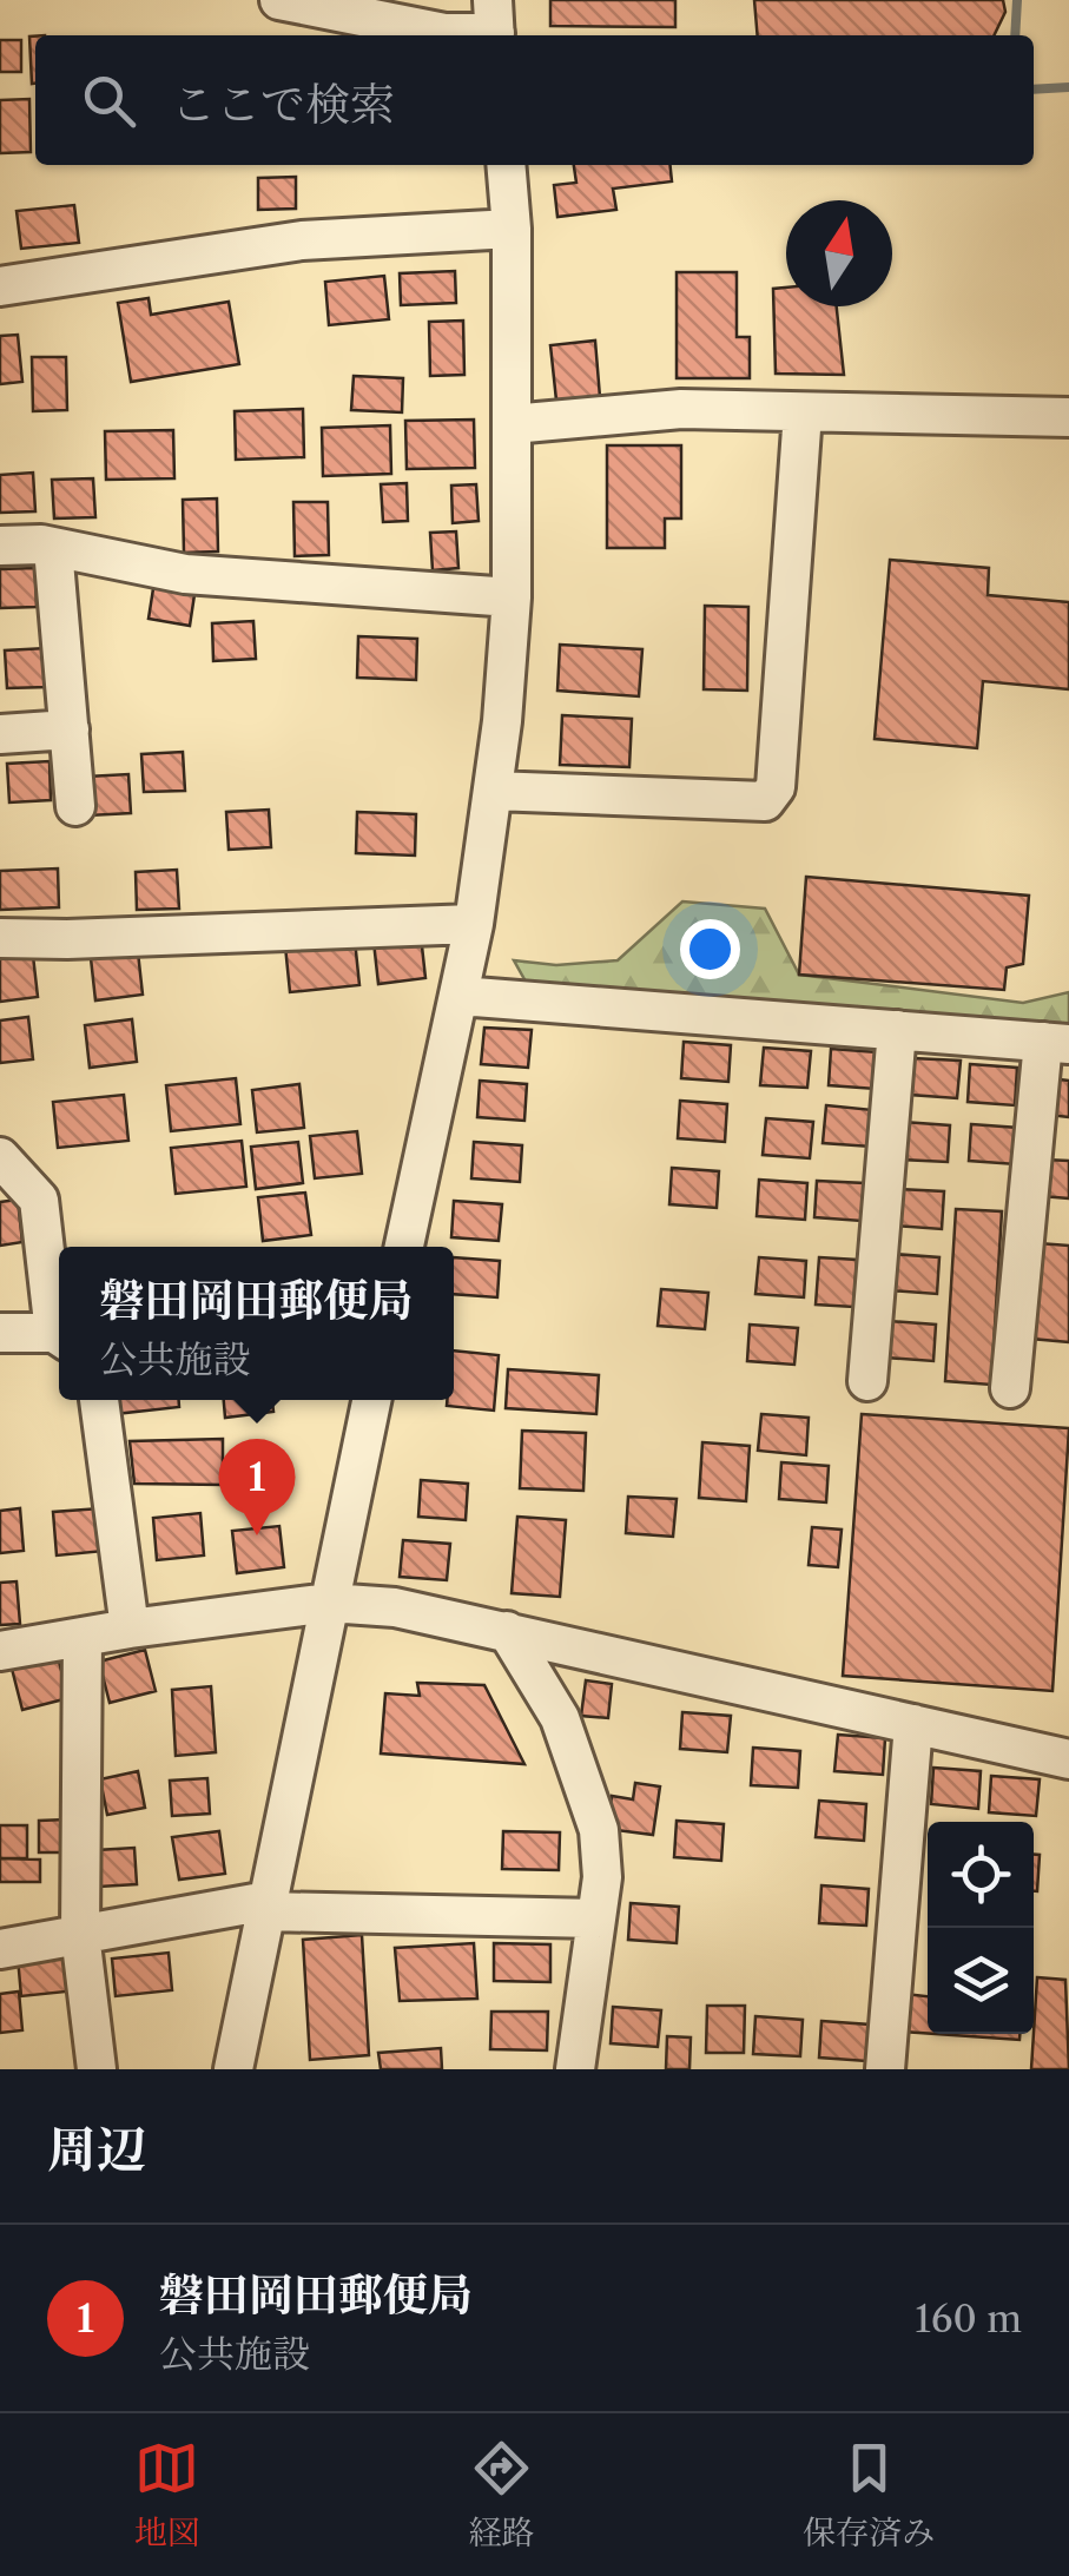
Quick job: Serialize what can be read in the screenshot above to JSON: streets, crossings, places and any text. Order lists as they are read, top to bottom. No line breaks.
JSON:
{"north":"top","page":{"search":"ここで検索","popup":["磐田岡田郵便局","公共施設"],"pins":"1","heading":"周辺","list":[{"mark":"1","name":"磐田岡田郵便局","note":"公共施設","value":"160 m"}],"nav":["地図","経路","保存済み"]}}
